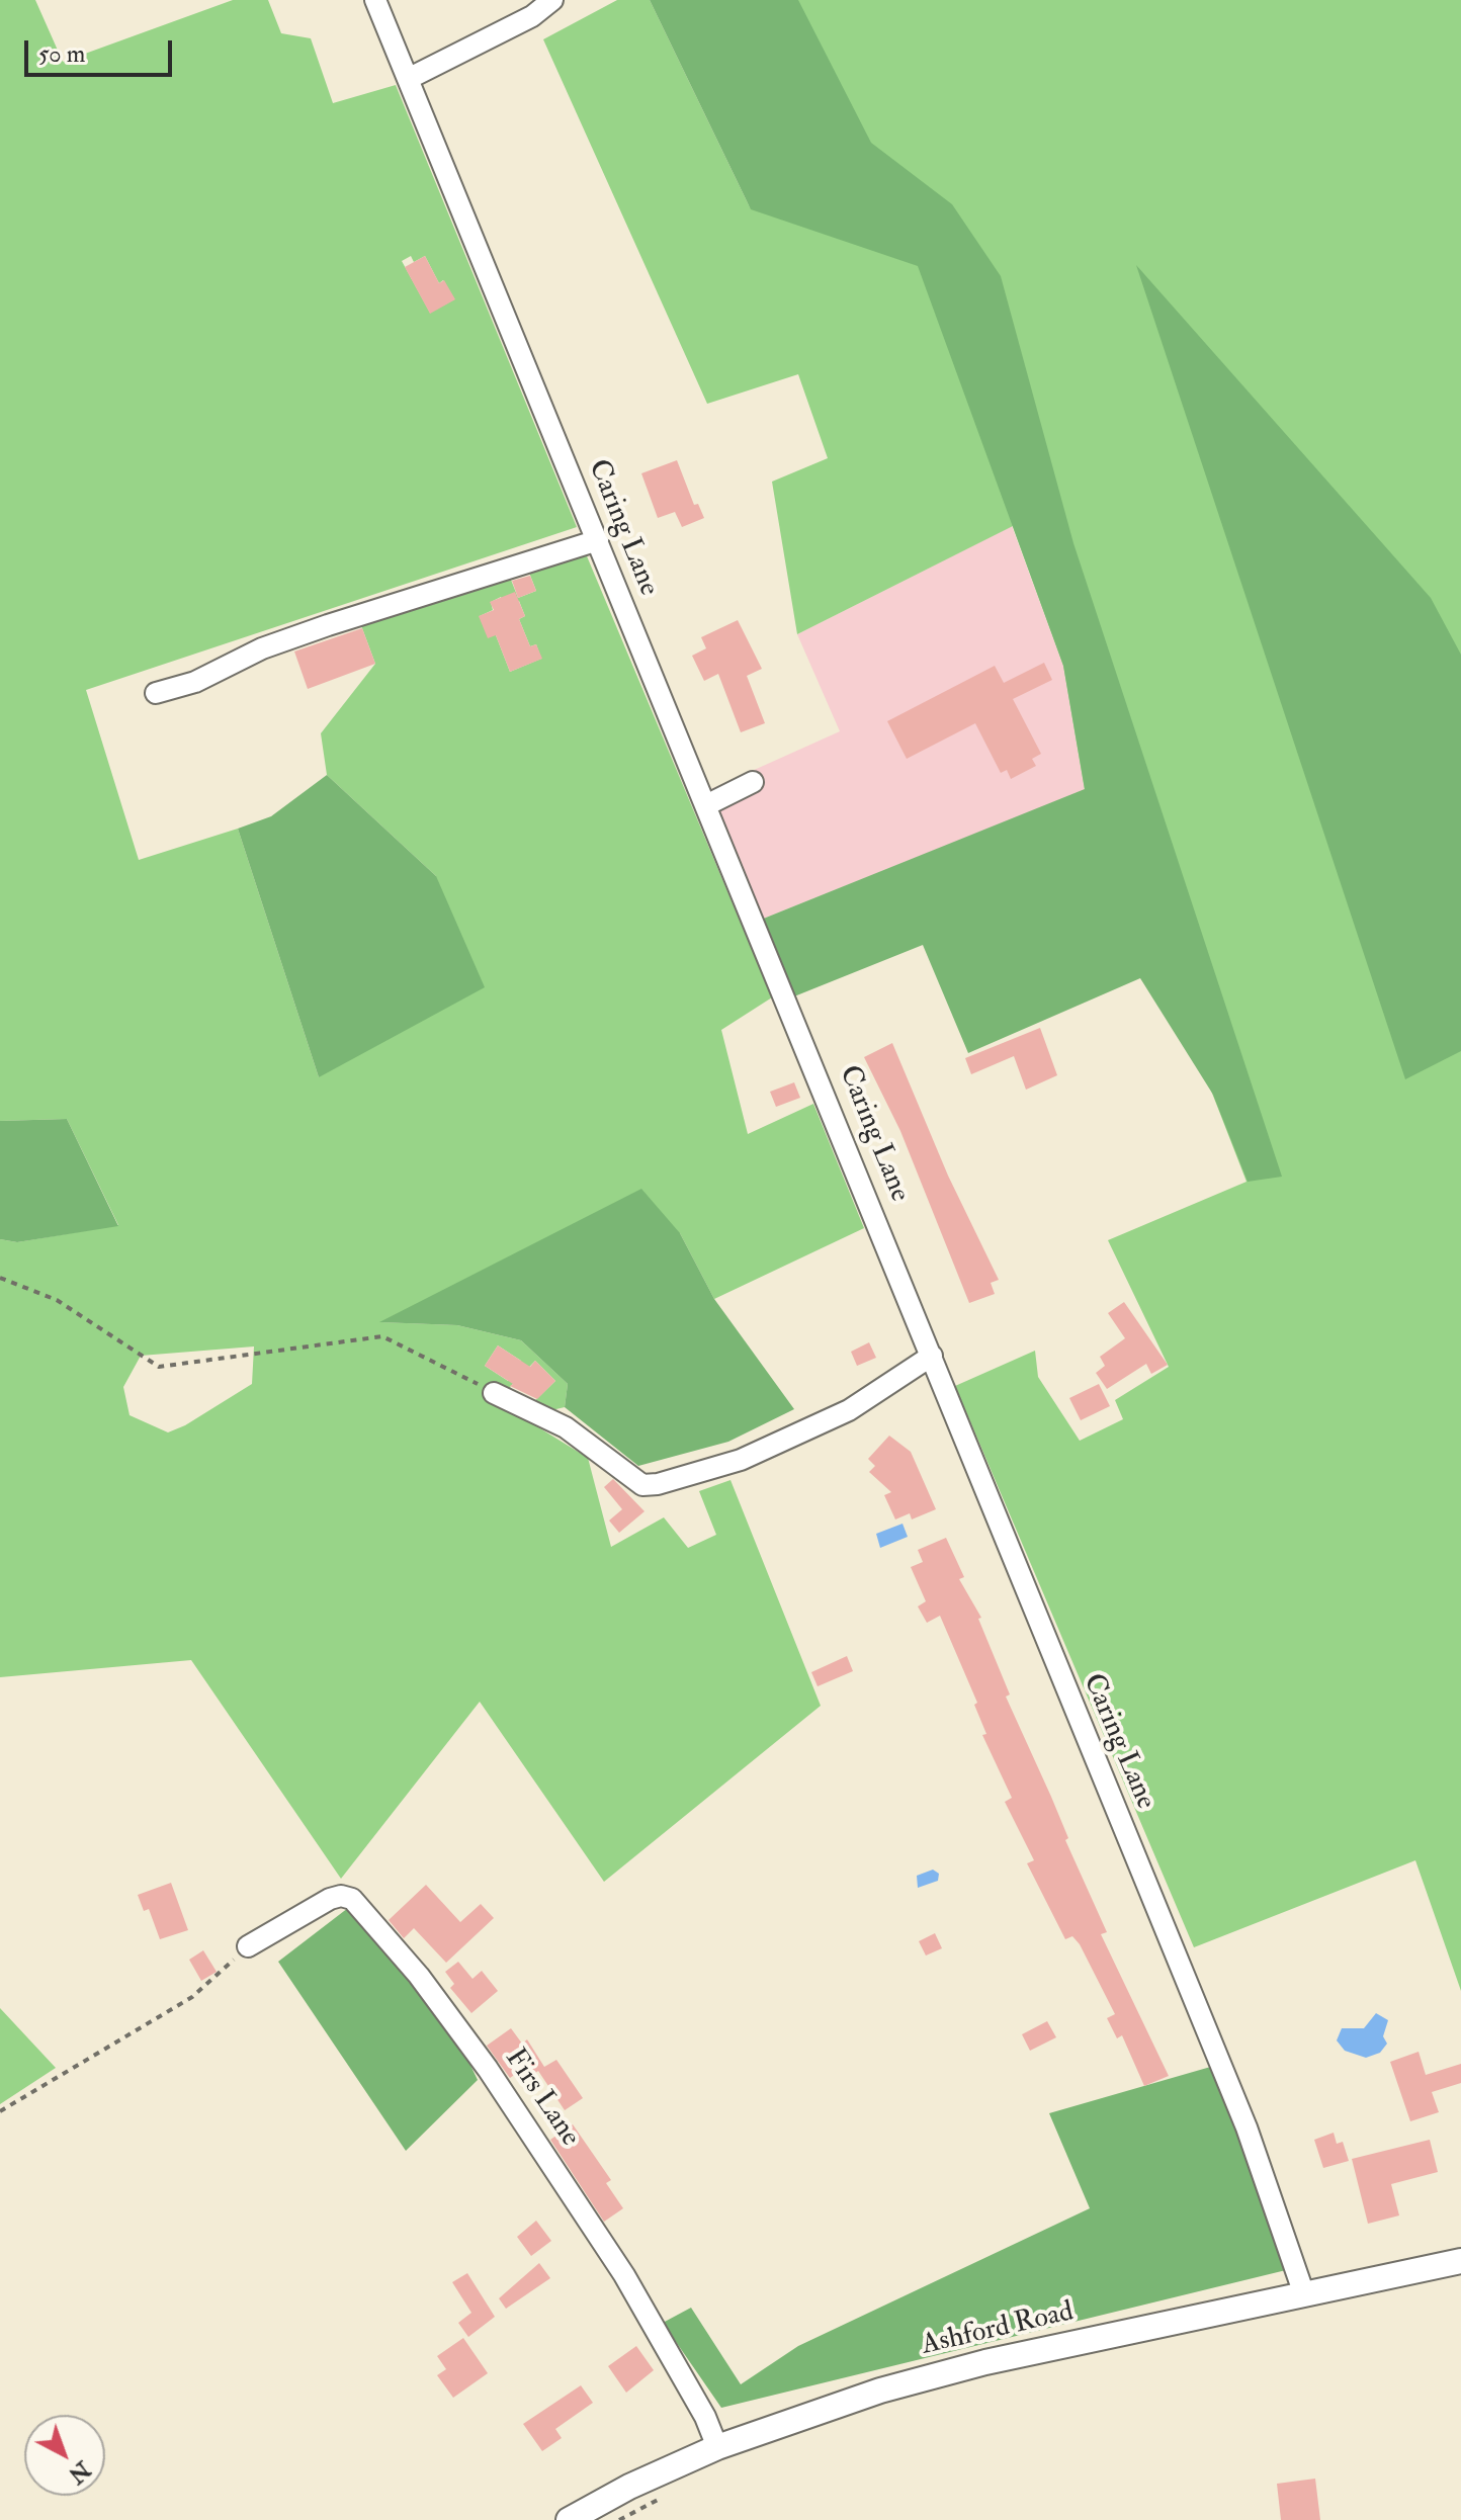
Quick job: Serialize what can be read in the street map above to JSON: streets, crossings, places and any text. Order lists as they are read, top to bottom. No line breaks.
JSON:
{"streets":{"main road":["Ashford Road"],"street":["Caring Lane","Firs Lane"]},"crossings":[["Caring Lane","Ashford Road"],["Firs Lane","Ashford Road"]],"scale_bar":"50 m","north":"bottom right"}
